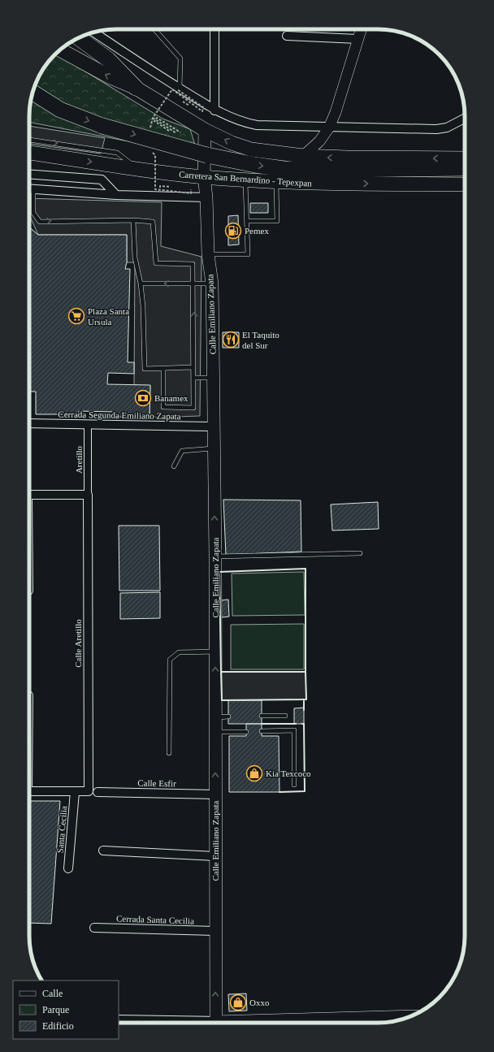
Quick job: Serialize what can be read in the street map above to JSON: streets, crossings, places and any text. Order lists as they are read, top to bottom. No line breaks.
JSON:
{"streets":{"highway":["Carretera San Bernardino - Tepexpan"],"main road":["Calle Emiliano Zapata"],"street":["Cerrada Segunda Emiliano Zapata","Aretillo","Calle Aretillo","Calle Esfir","Santa Cecilia","Cerrada Santa Cecilia"]},"crossings":[["Carretera San Bernardino - Tepexpan","Calle Emiliano Zapata"],["Calle Emiliano Zapata","Cerrada Segunda Emiliano Zapata"],["Calle Emiliano Zapata","Calle Esfir"],["Calle Emiliano Zapata","Cerrada Santa Cecilia"],["Cerrada Segunda Emiliano Zapata","Aretillo"],["Aretillo","Calle Aretillo"],["Calle Aretillo","Santa Cecilia"]],"one_way":["Calle Emiliano Zapata"],"places":{"fuel station":["Pemex"],"supermarket":["Plaza Santa Ursula"],"restaurant":["El Taquito del Sur"],"bank":["Banamex"],"shop":["Kia Texcoco","Oxxo"]},"legend":["Calle","Parque","Edificio"]}
